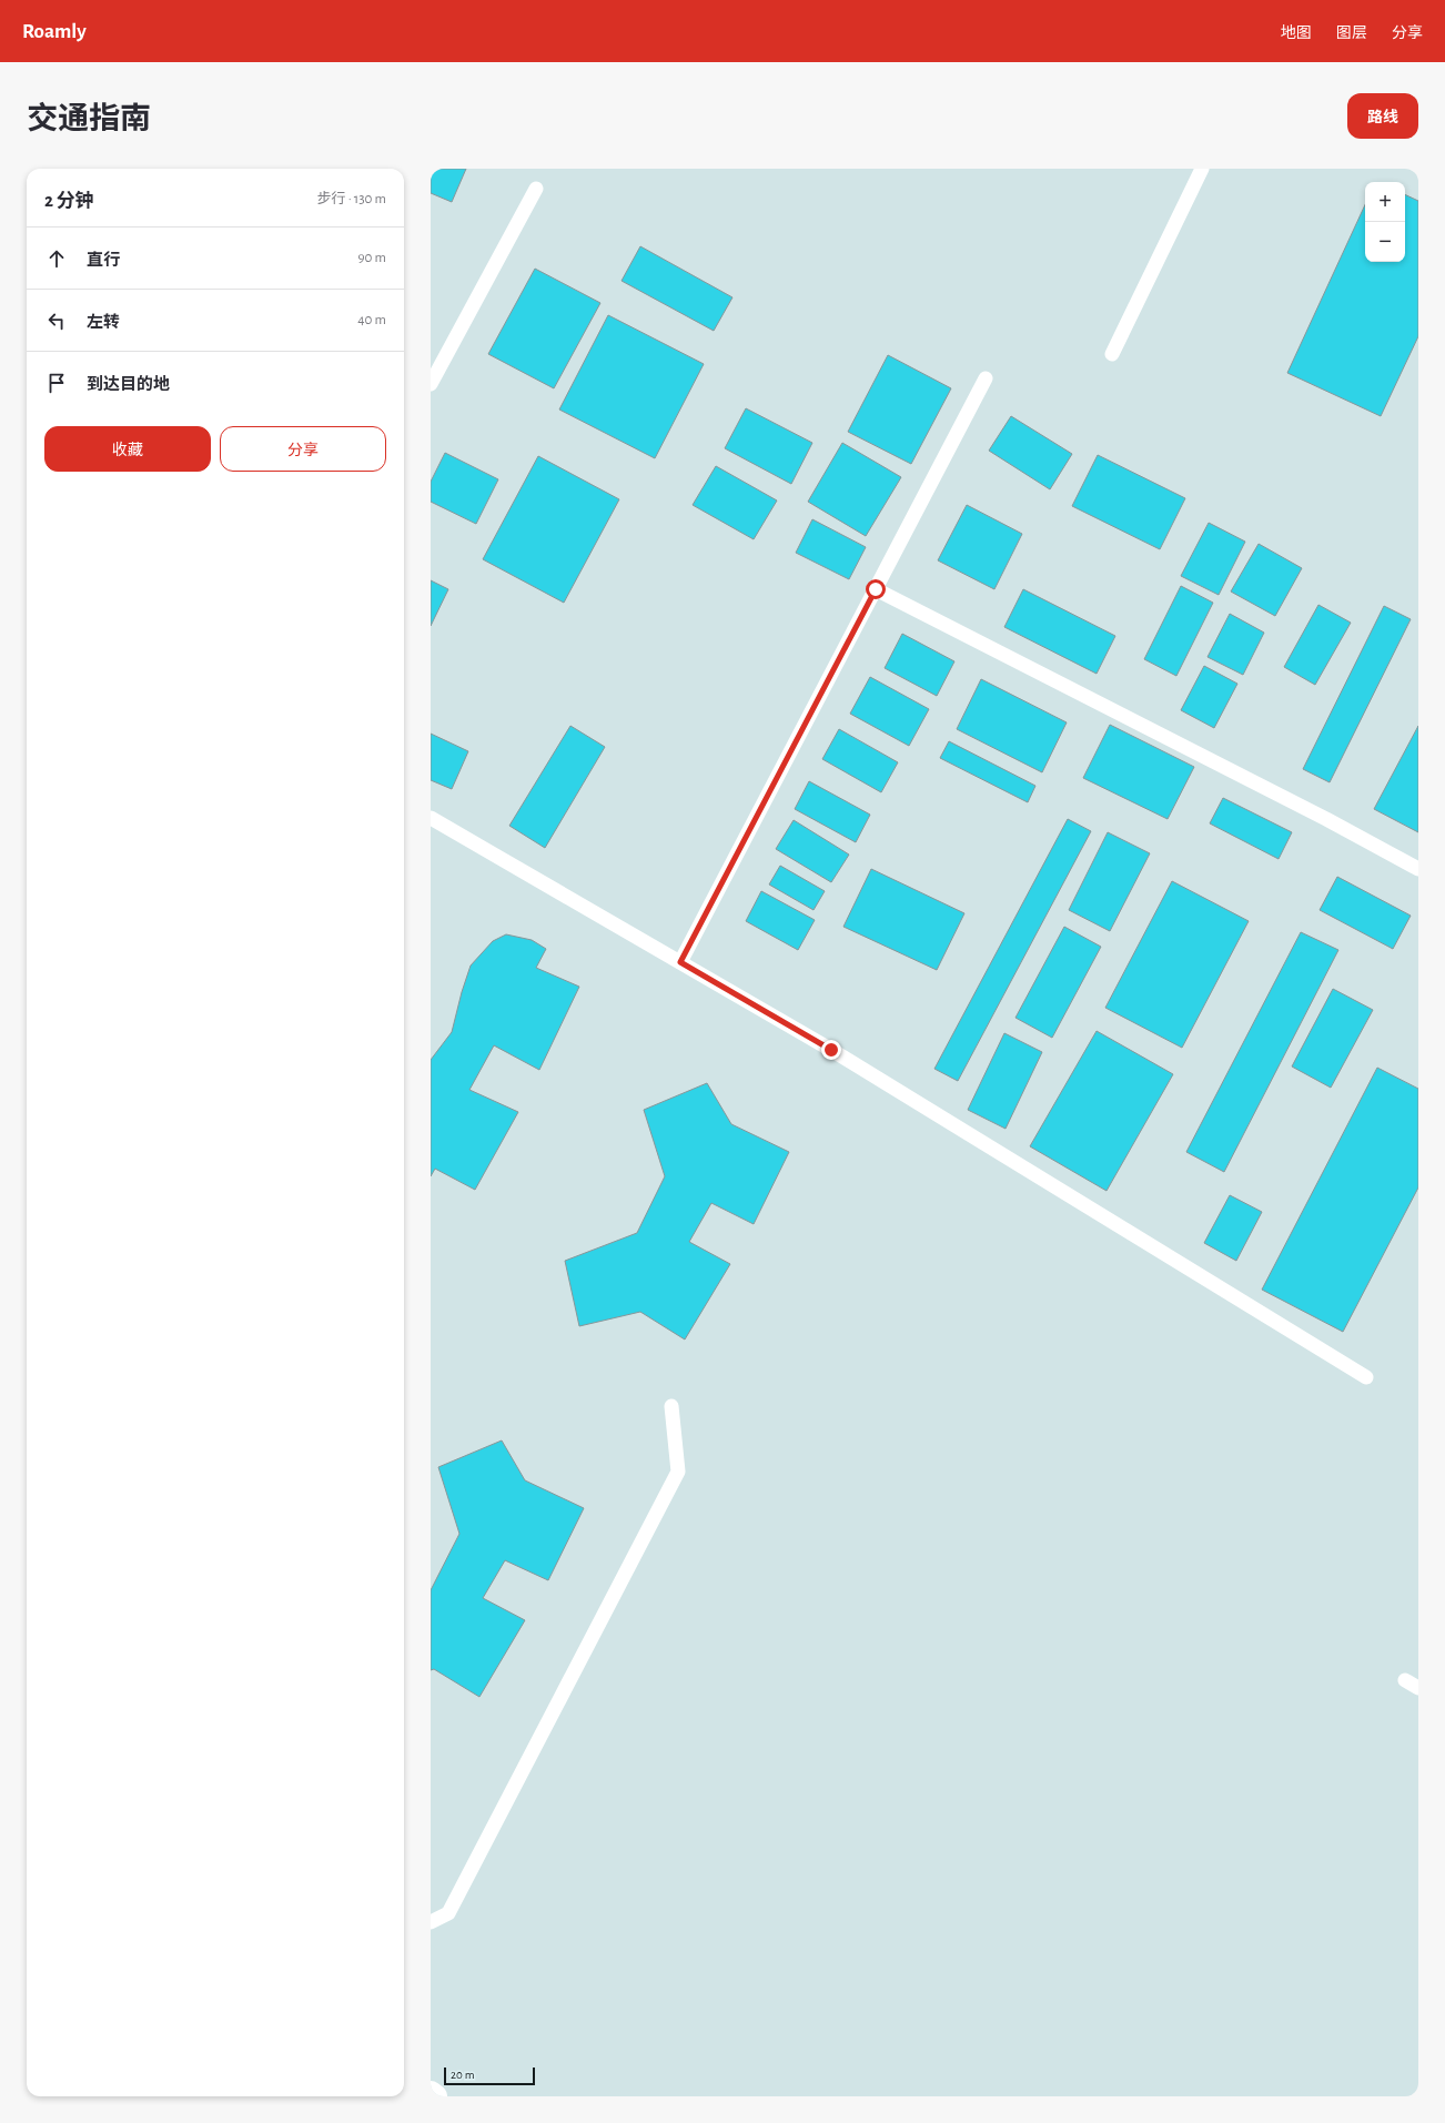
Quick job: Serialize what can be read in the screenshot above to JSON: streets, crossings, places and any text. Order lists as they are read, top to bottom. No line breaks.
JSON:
{"scale_bar":"20 m","page":{"header":"Roamly","nav":["地图","图层","分享"],"title":"交通指南","buttons":["路线",["收藏","分享"]],"heading":["2 分钟","步行 · 130 m"],"map_buttons":["+","−"],"list":[["直行","90 m"],["左转","40 m"],"到达目的地"],"scale":"20 m"}}
